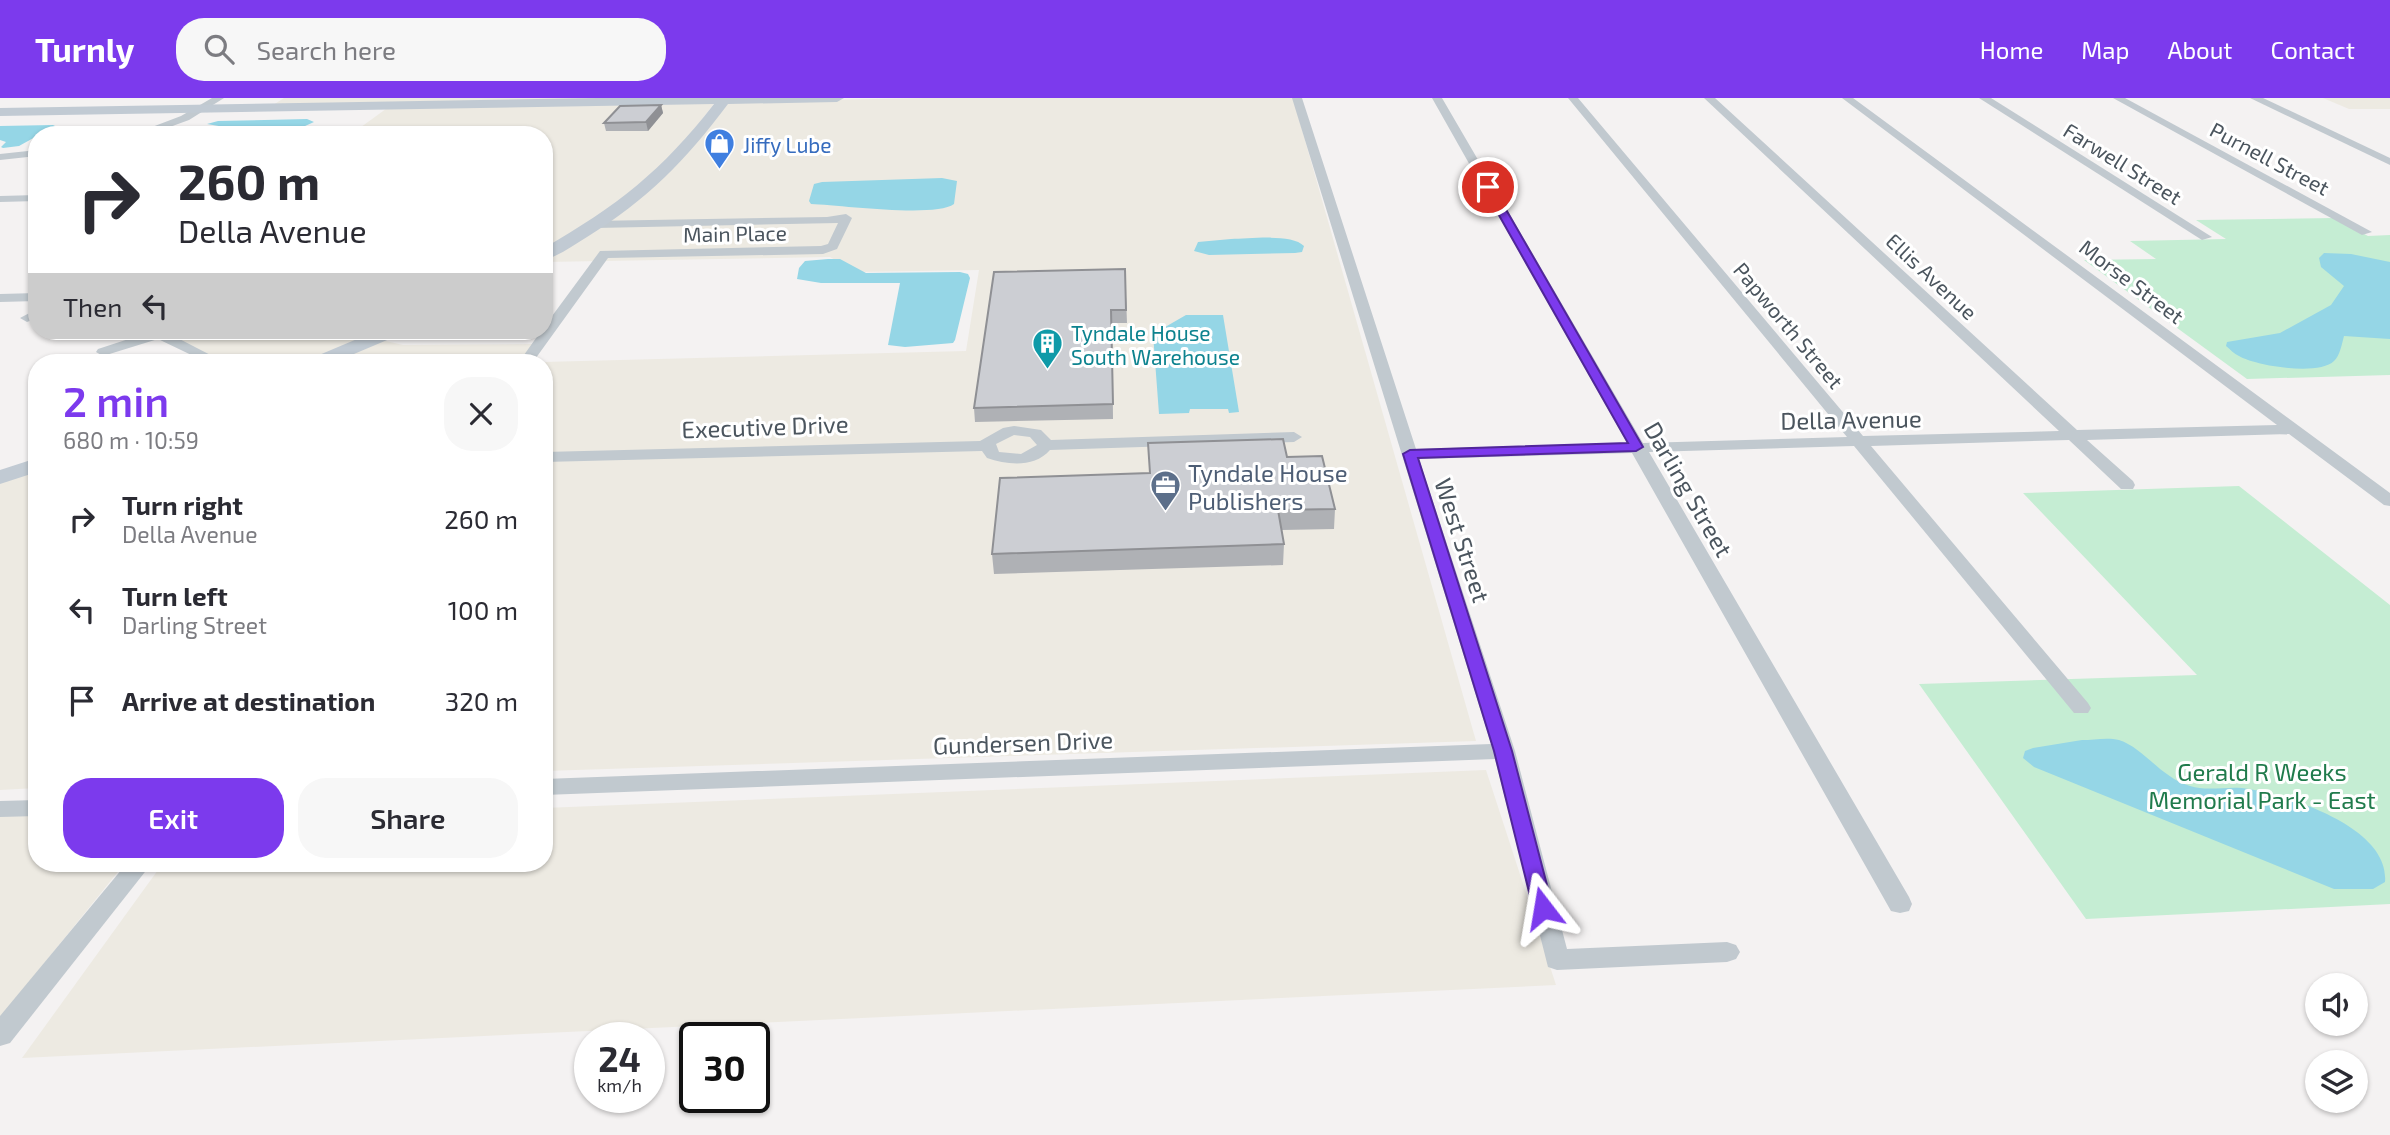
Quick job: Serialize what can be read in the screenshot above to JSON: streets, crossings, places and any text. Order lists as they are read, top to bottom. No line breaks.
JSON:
{"streets":{"street":["Purnell Street","Farwell Street","Main Place","Ellis Avenue","Morse Street","Papworth Street","Della Avenue","Executive Drive","Darling Street","West Street","Gundersen Drive"]},"crossings":[["Ellis Avenue","Della Avenue"],["Morse Street","Della Avenue"],["Papworth Street","Della Avenue"],["Della Avenue","Darling Street"],["Della Avenue","West Street"],["West Street","Gundersen Drive"]],"parks":["Gerald R Weeks Memorial Park - East"],"places":{"shop":["Jiffy Lube"],"building":["Tyndale House South Warehouse"],"office":["Tyndale House Publishers"]},"page":{"header":"Turnly","search":"Search here","nav":["Home","Map","About","Contact"],"turn":["260 m","Della Avenue"],"then":"Then","heading":["2 min","680 m · 10:59"],"list":[{"name":"Turn right","note":"Della Avenue","value":"260 m"},{"name":"Turn left","note":"Darling Street","value":"100 m"},{"name":"Arrive at destination","value":"320 m"}],"buttons":["Exit","Share"],"speed":"24 km/h","limit":"30"}}
